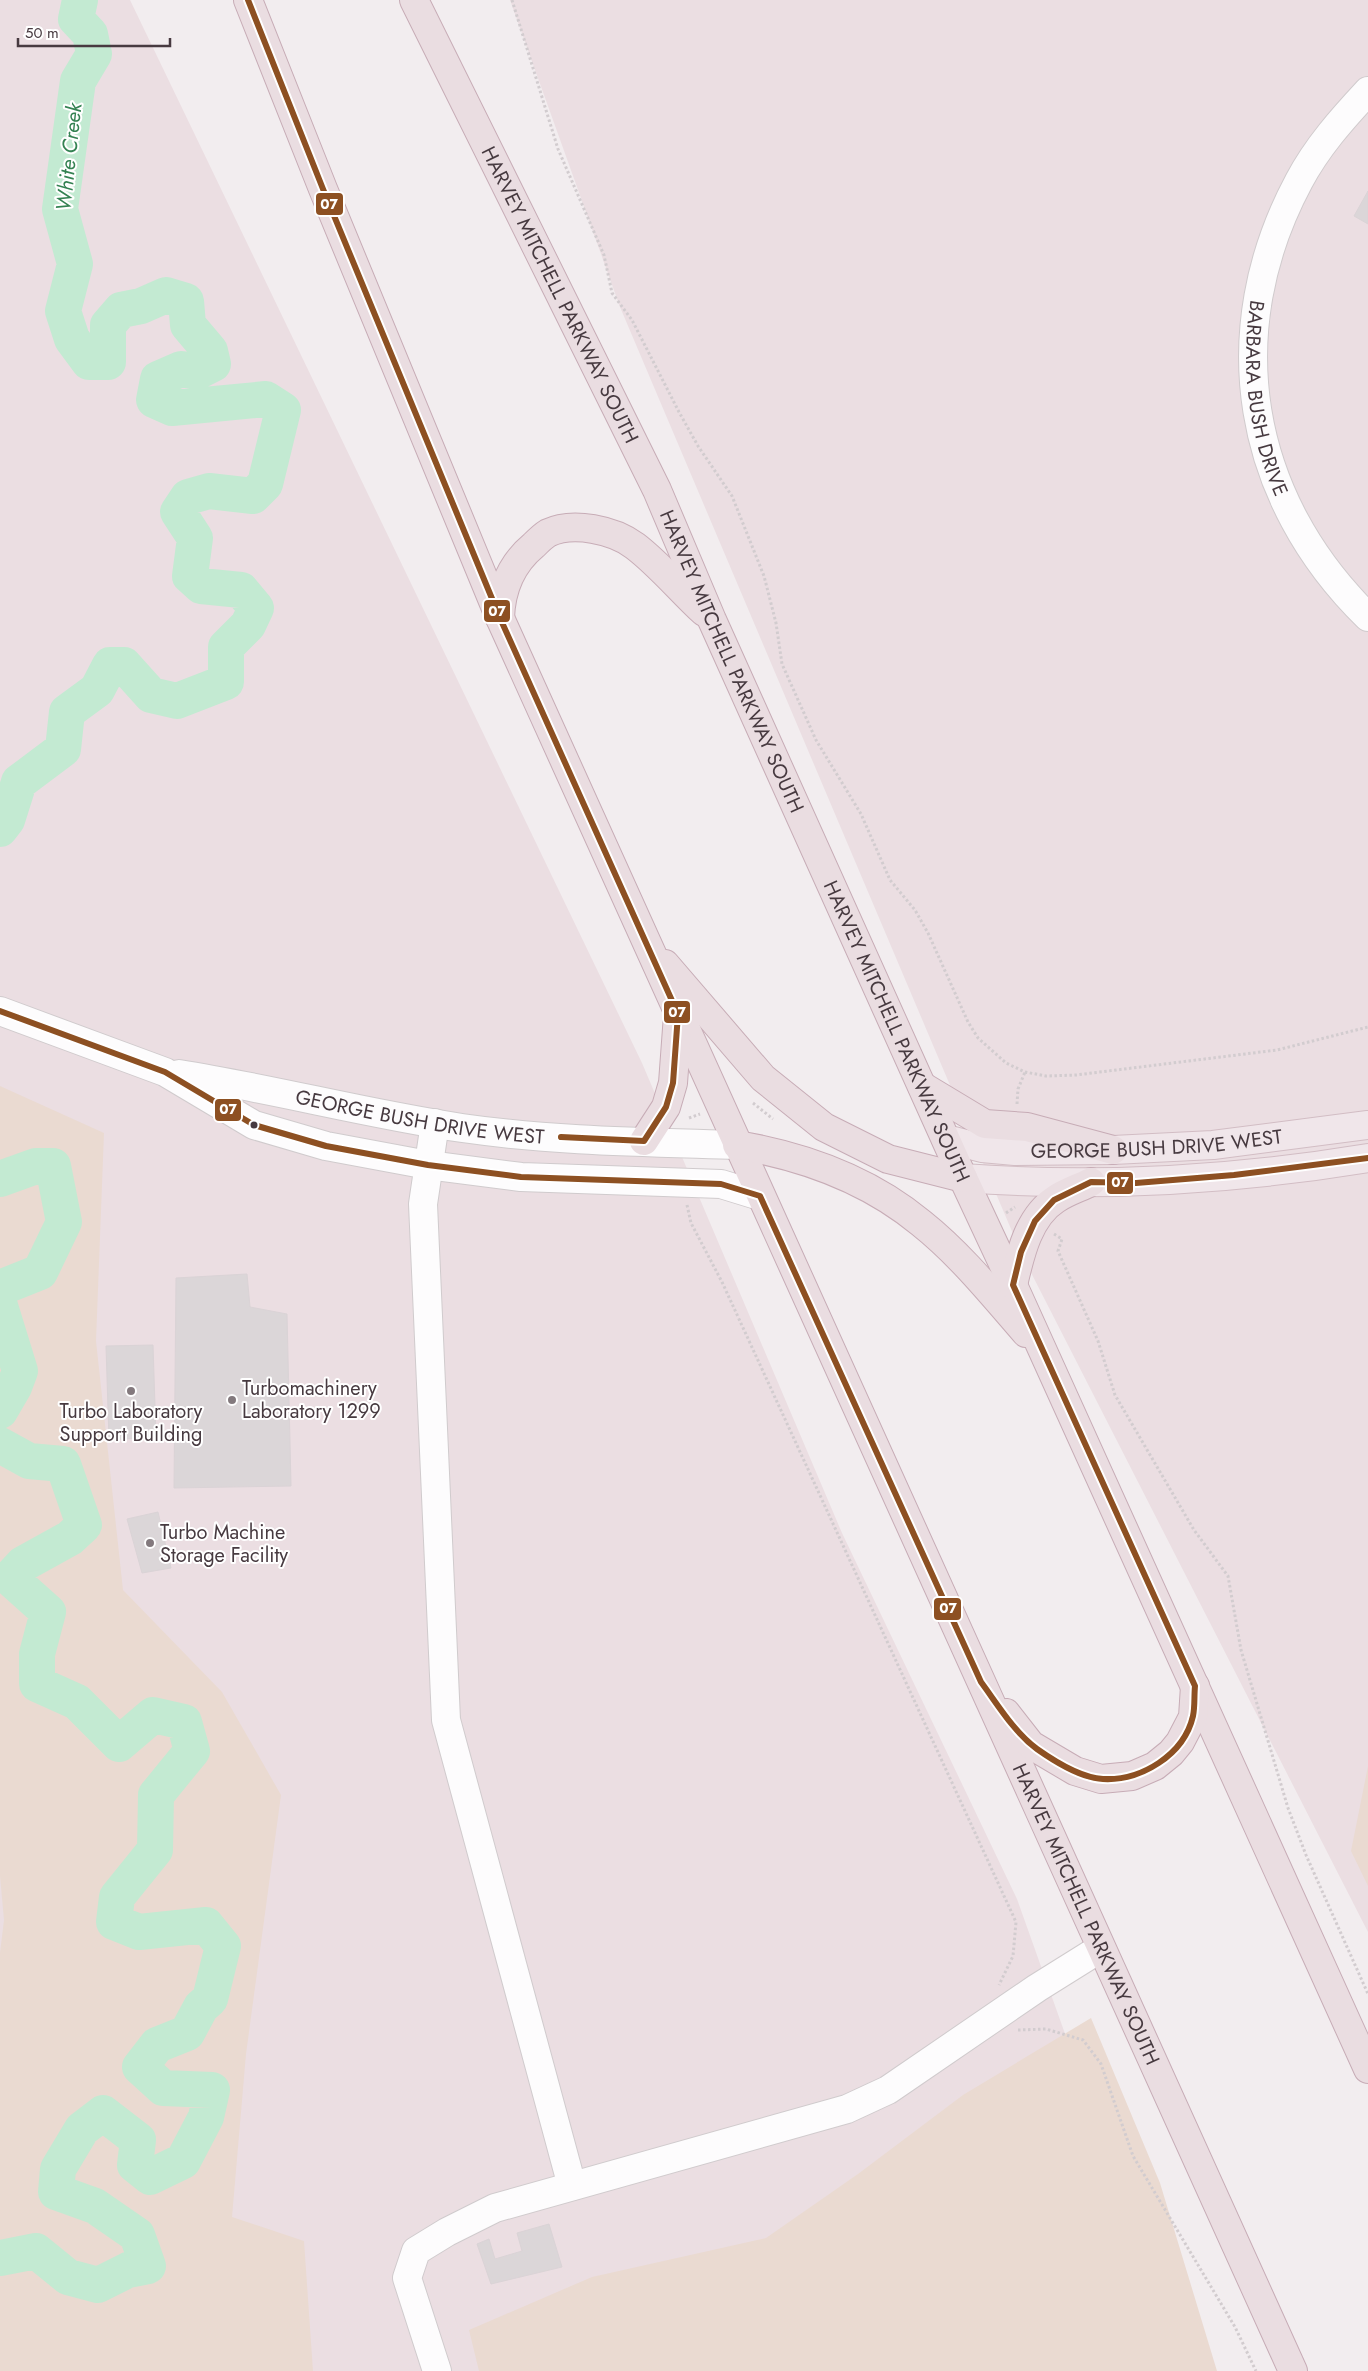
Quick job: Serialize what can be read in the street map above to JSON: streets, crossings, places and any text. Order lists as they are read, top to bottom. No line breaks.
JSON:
{"streets":{"highway":["HARVEY MITCHELL PARKWAY SOUTH"],"main road":["GEORGE BUSH DRIVE WEST"],"street":["BARBARA BUSH DRIVE"]},"crossings":[["HARVEY MITCHELL PARKWAY SOUTH","GEORGE BUSH DRIVE WEST"]],"water":["White Creek"],"places":["Turbo Laboratory Support Building","Turbomachinery Laboratory 1299","Turbo Machine Storage Facility"],"lines":["transit line 07"],"scale_bar":"50 m"}
